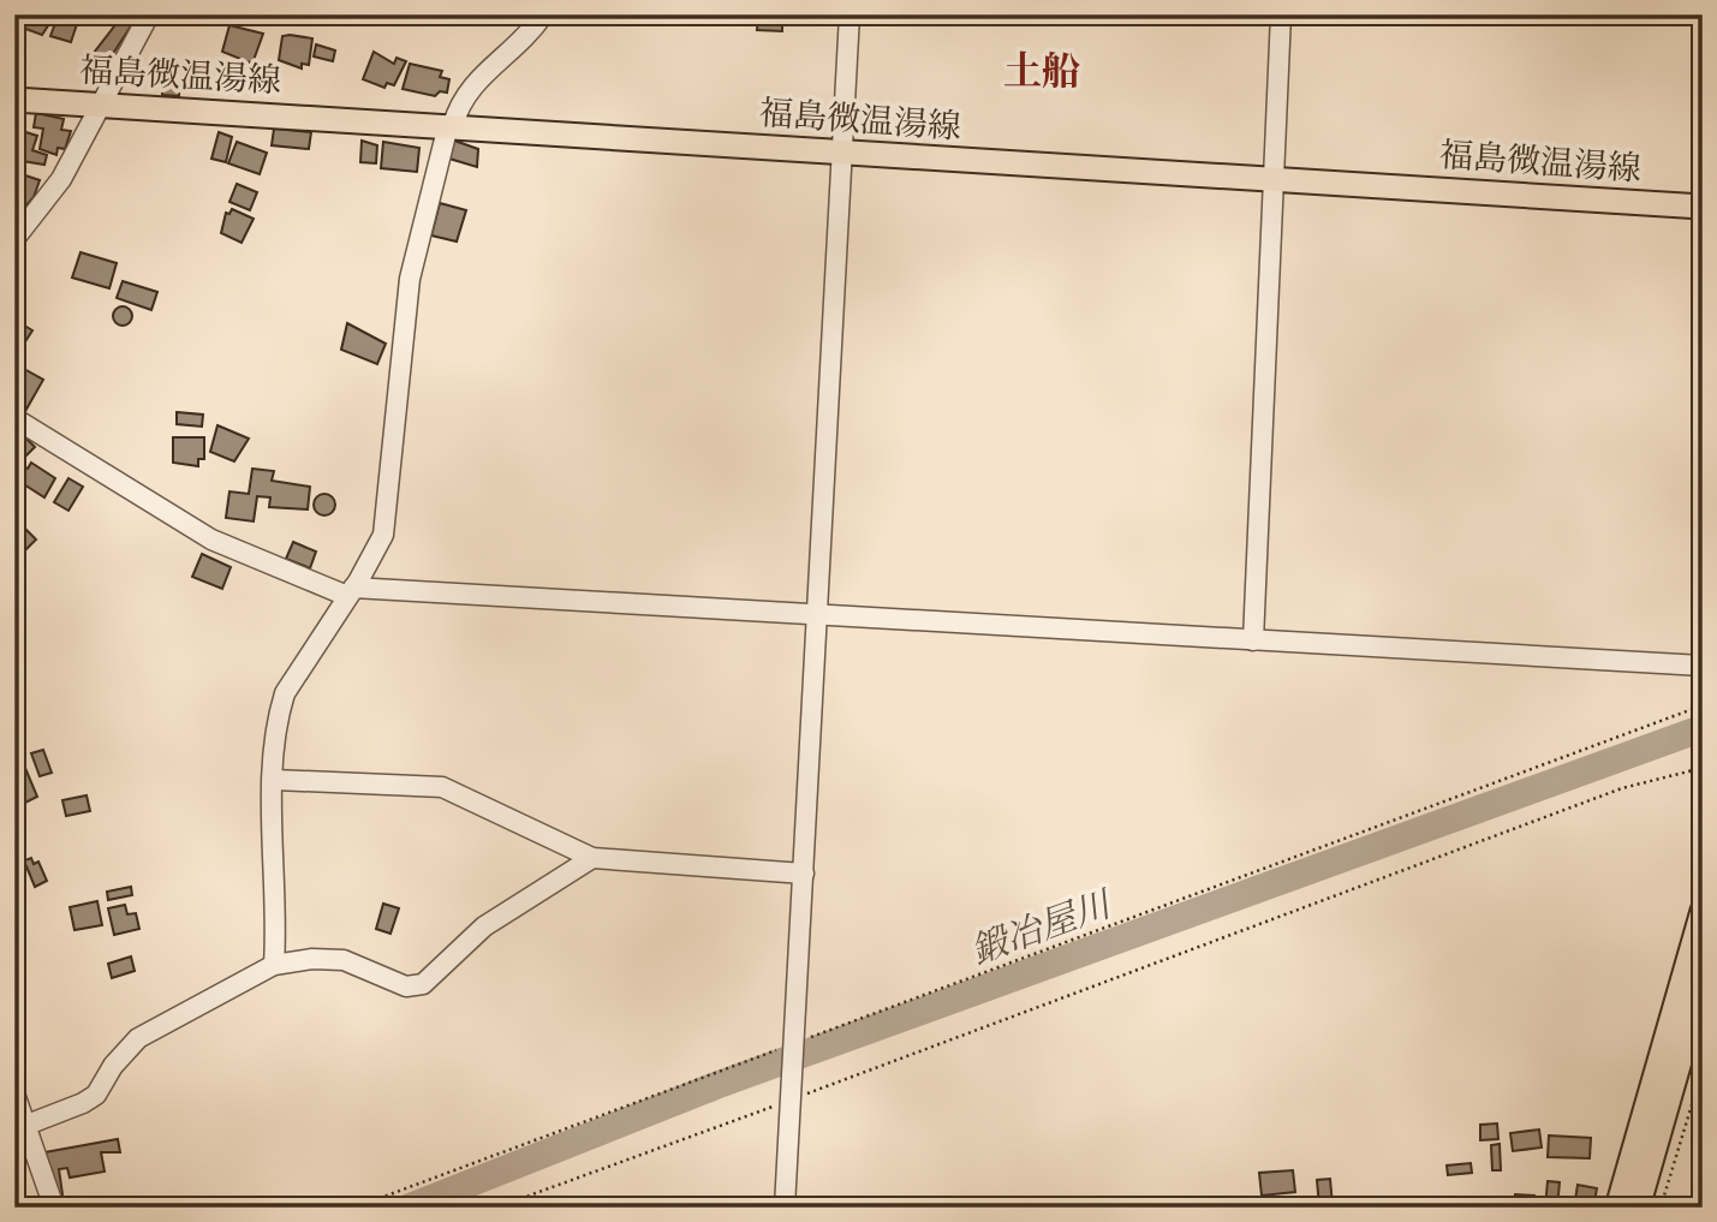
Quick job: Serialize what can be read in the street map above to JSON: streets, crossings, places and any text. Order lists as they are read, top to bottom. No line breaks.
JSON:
{"streets":{"main road":["福島微温湯線"]},"districts":["土船"],"water":["鍛冶屋川"]}
